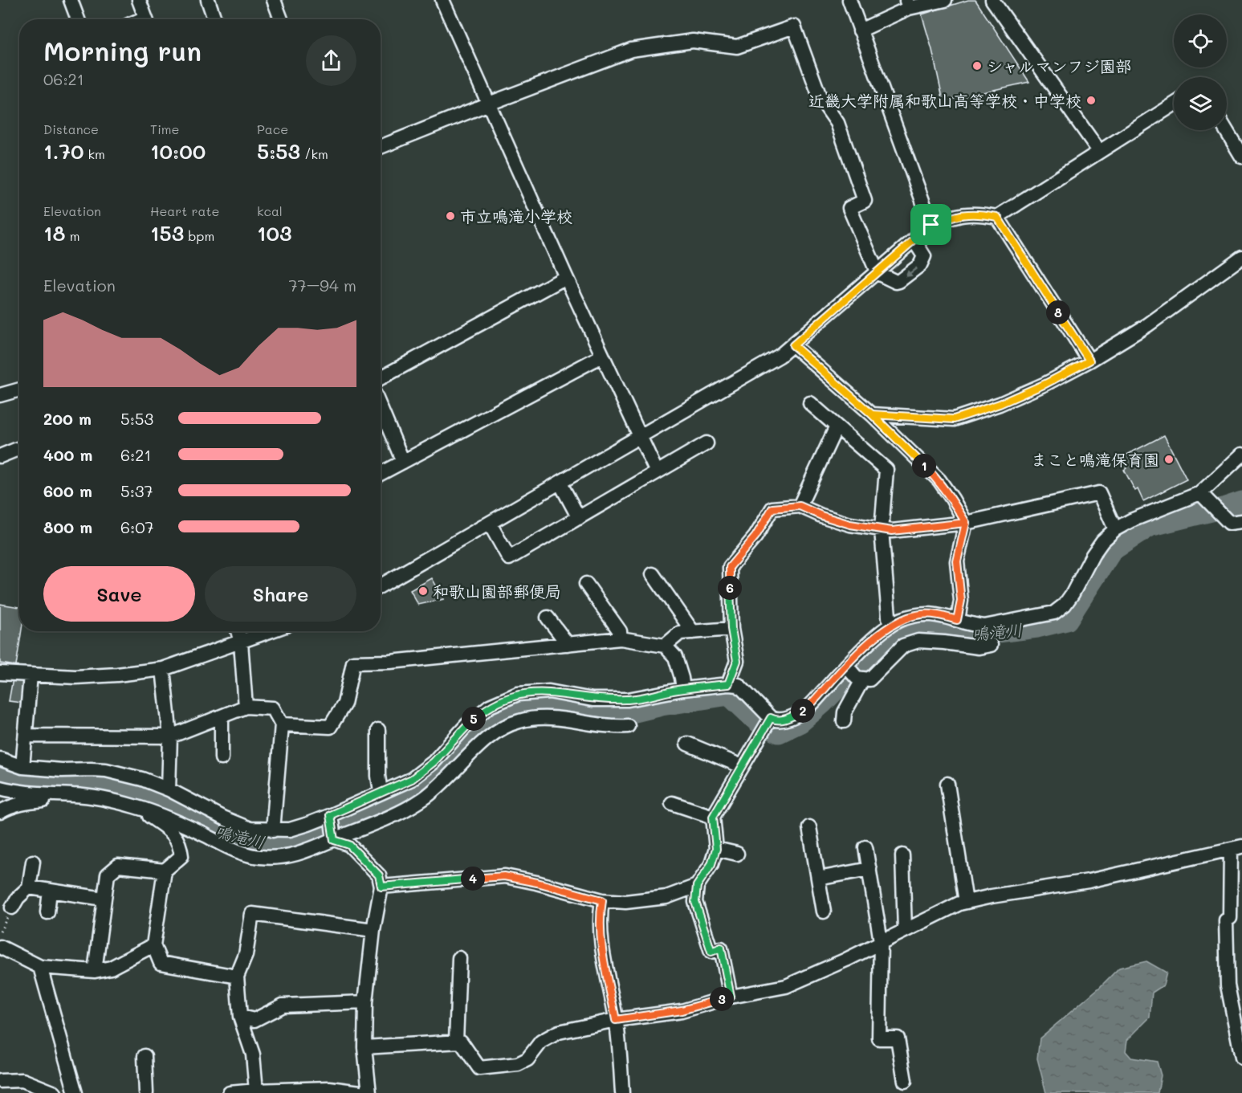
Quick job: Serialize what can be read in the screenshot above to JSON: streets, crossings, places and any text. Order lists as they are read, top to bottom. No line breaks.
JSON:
{"water":["鳴滝川"],"places":["シャルマンフジ園部","近畿大学附属和歌山高等学校・中学校","市立鳴滝小学校","まこと鳴滝保育園","和歌山園部郵便局"],"page":{"heading":["Morning run","06:21"],"stats":[["Distance","1.70 km"],["Time","10:00"],["Pace","5:53 /km"],["Elevation","18 m"],["Heart rate","153 bpm"],["kcal","103"]],"chart":["Elevation","77–94 m"],"pins":["8","1","6","2","5","4","3"],"list":[{"name":"200 m","note":"5:53"},{"name":"400 m","note":"6:21"},{"name":"600 m","note":"5:37"},{"name":"800 m","note":"6:07"}],"buttons":["Save","Share"]}}
